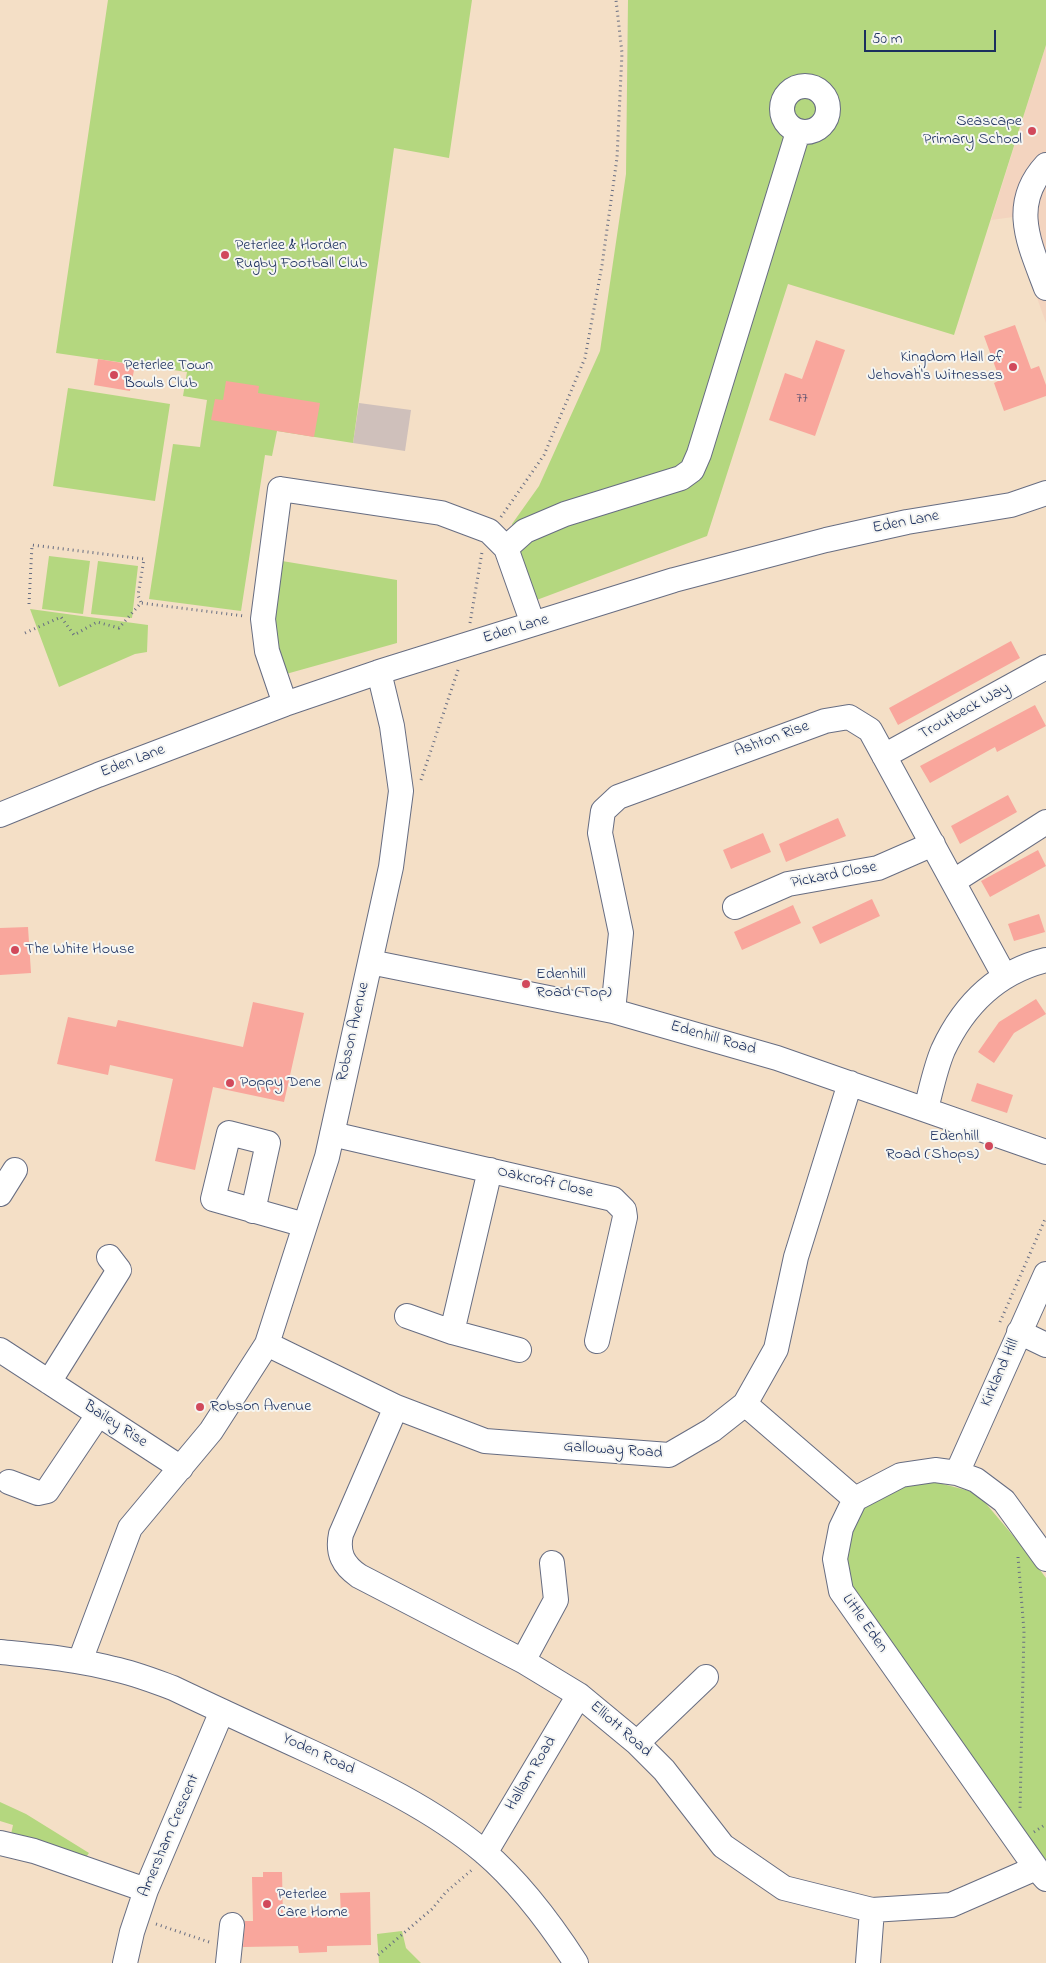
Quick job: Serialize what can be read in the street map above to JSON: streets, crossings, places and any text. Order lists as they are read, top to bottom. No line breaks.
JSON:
{"streets":{"street":["Eden Lane","Troutbeck Way","Ashton Rise","Pickard Close","Robson Avenue","Edenhill Road","Oakcroft Close","Kirkland Hill","Bailey Rise","Galloway Road","Little Eden","Elliott Road","Yoden Road","Hallam Road","Amersham Crescent"]},"crossings":[["Eden Lane","Robson Avenue"],["Troutbeck Way","Ashton Rise"],["Ashton Rise","Pickard Close"],["Ashton Rise","Edenhill Road"],["Robson Avenue","Edenhill Road"],["Robson Avenue","Oakcroft Close"],["Robson Avenue","Bailey Rise"],["Robson Avenue","Galloway Road"],["Robson Avenue","Yoden Road"],["Edenhill Road","Galloway Road"],["Galloway Road","Elliott Road"],["Little Eden","Elliott Road"],["Elliott Road","Hallam Road"],["Yoden Road","Hallam Road"],["Yoden Road","Amersham Crescent"]],"places":["Seascape Primary School","Peterlee & Horden Rugby Football Club","Kingdom Hall of Jehovah's Witnesses","Peterlee Town Bowls Club","The White House","Edenhill Road (Top)","Poppy Dene","Edenhill Road (Shops)","Robson Avenue","Peterlee Care Home"],"house_numbers":["77"],"scale_bar":"50 m"}
